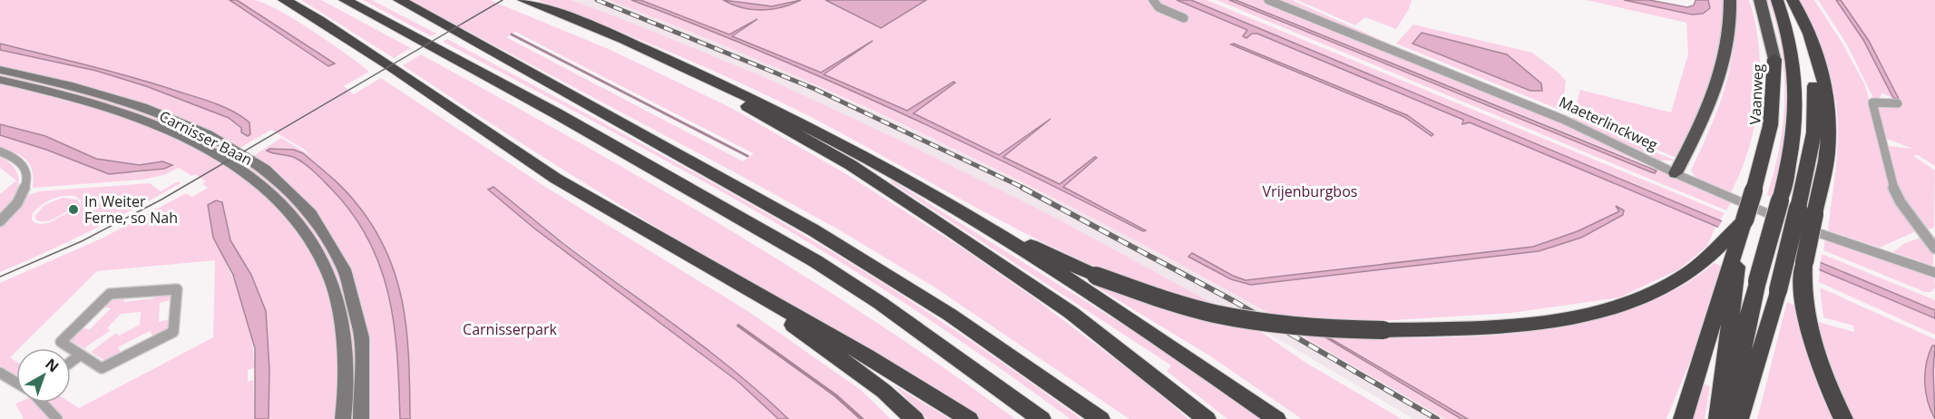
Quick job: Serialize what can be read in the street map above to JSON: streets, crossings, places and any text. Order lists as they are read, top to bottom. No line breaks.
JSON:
{"streets":{"highway":["Vaanweg"],"main road":["Carnisser Baan"],"street":["Maeterlinckweg"]},"parks":["Vrijenburgbos","Carnisserpark"],"places":["In Weiter Ferne, so Nah"],"north":"top right"}
